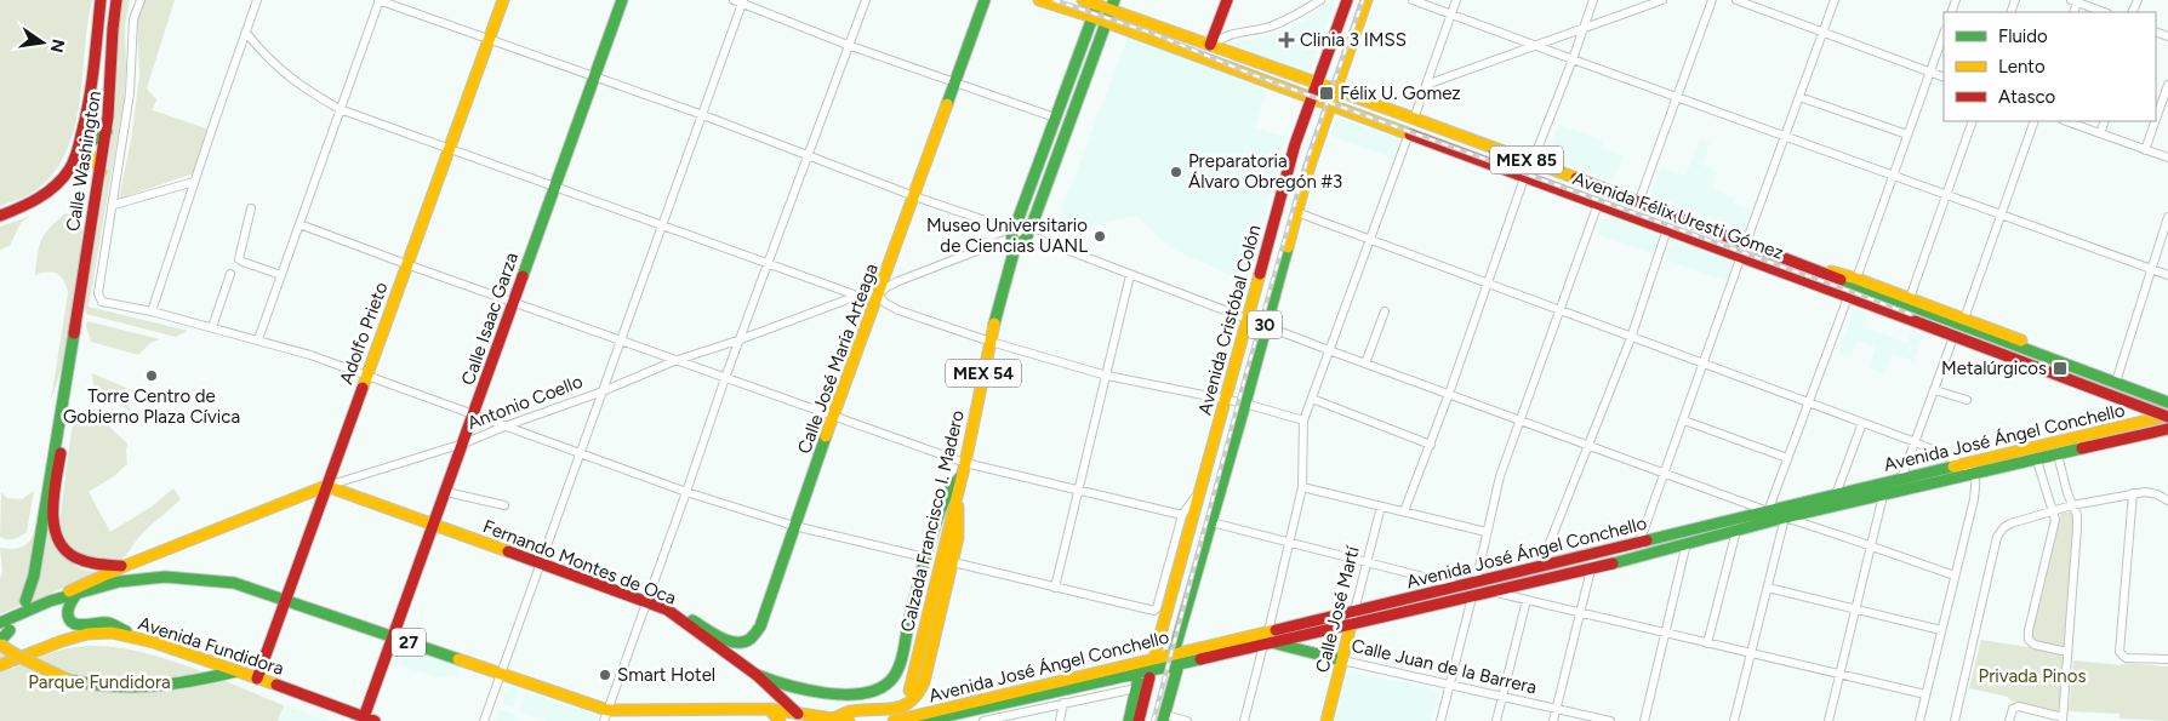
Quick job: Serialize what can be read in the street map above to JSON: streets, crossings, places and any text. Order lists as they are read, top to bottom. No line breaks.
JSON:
{"streets":{"main road":["MEX 85","Calle Washington","Avenida Félix Uresti Gómez","Calle Isaac Garza","Avenida Cristóbal Colón","30","Adolfo Prieto","Calle José María Arteaga","MEX 54","Antonio Coello","Avenida José Ángel Conchello","Calzada Francisco I. Madero","Fernando Montes de Oca","Calle José Martí","27","Avenida Fundidora","Calle Juan de la Barrera"]},"crossings":[["Avenida Félix Uresti Gómez","Avenida Cristóbal Colón"],["Avenida Félix Uresti Gómez","Avenida José Ángel Conchello"],["Avenida Félix Uresti Gómez","Calzada Francisco I. Madero"],["Calle Isaac Garza","Antonio Coello"],["Calle Isaac Garza","Fernando Montes de Oca"],["Calle Isaac Garza","27"],["Calle Isaac Garza","Avenida Fundidora"],["Avenida Cristóbal Colón","Avenida José Ángel Conchello"],["Adolfo Prieto","Antonio Coello"],["Adolfo Prieto","Fernando Montes de Oca"],["Adolfo Prieto","27"],["Adolfo Prieto","Avenida Fundidora"],["Calle José María Arteaga","Antonio Coello"],["Calle José María Arteaga","Fernando Montes de Oca"],["Antonio Coello","Calzada Francisco I. Madero"],["Antonio Coello","Fernando Montes de Oca"],["Antonio Coello","27"],["Avenida José Ángel Conchello","Calle José Martí"],["Avenida José Ángel Conchello","Calle Juan de la Barrera"],["Fernando Montes de Oca","27"],["Calle José Martí","Calle Juan de la Barrera"]],"parks":["Privada Pinos","Parque Fundidora"],"places":{"health":["Clinia 3 IMSS"],"transit":["Félix U. Gomez","Metalúrgicos"],"other":["Preparatoria Álvaro Obregón #3","Museo Universitario de Ciencias UANL","Torre Centro de Gobierno Plaza Cívica","Smart Hotel"]},"legend":["Fluido","Lento","Atasco"],"north":"right"}
